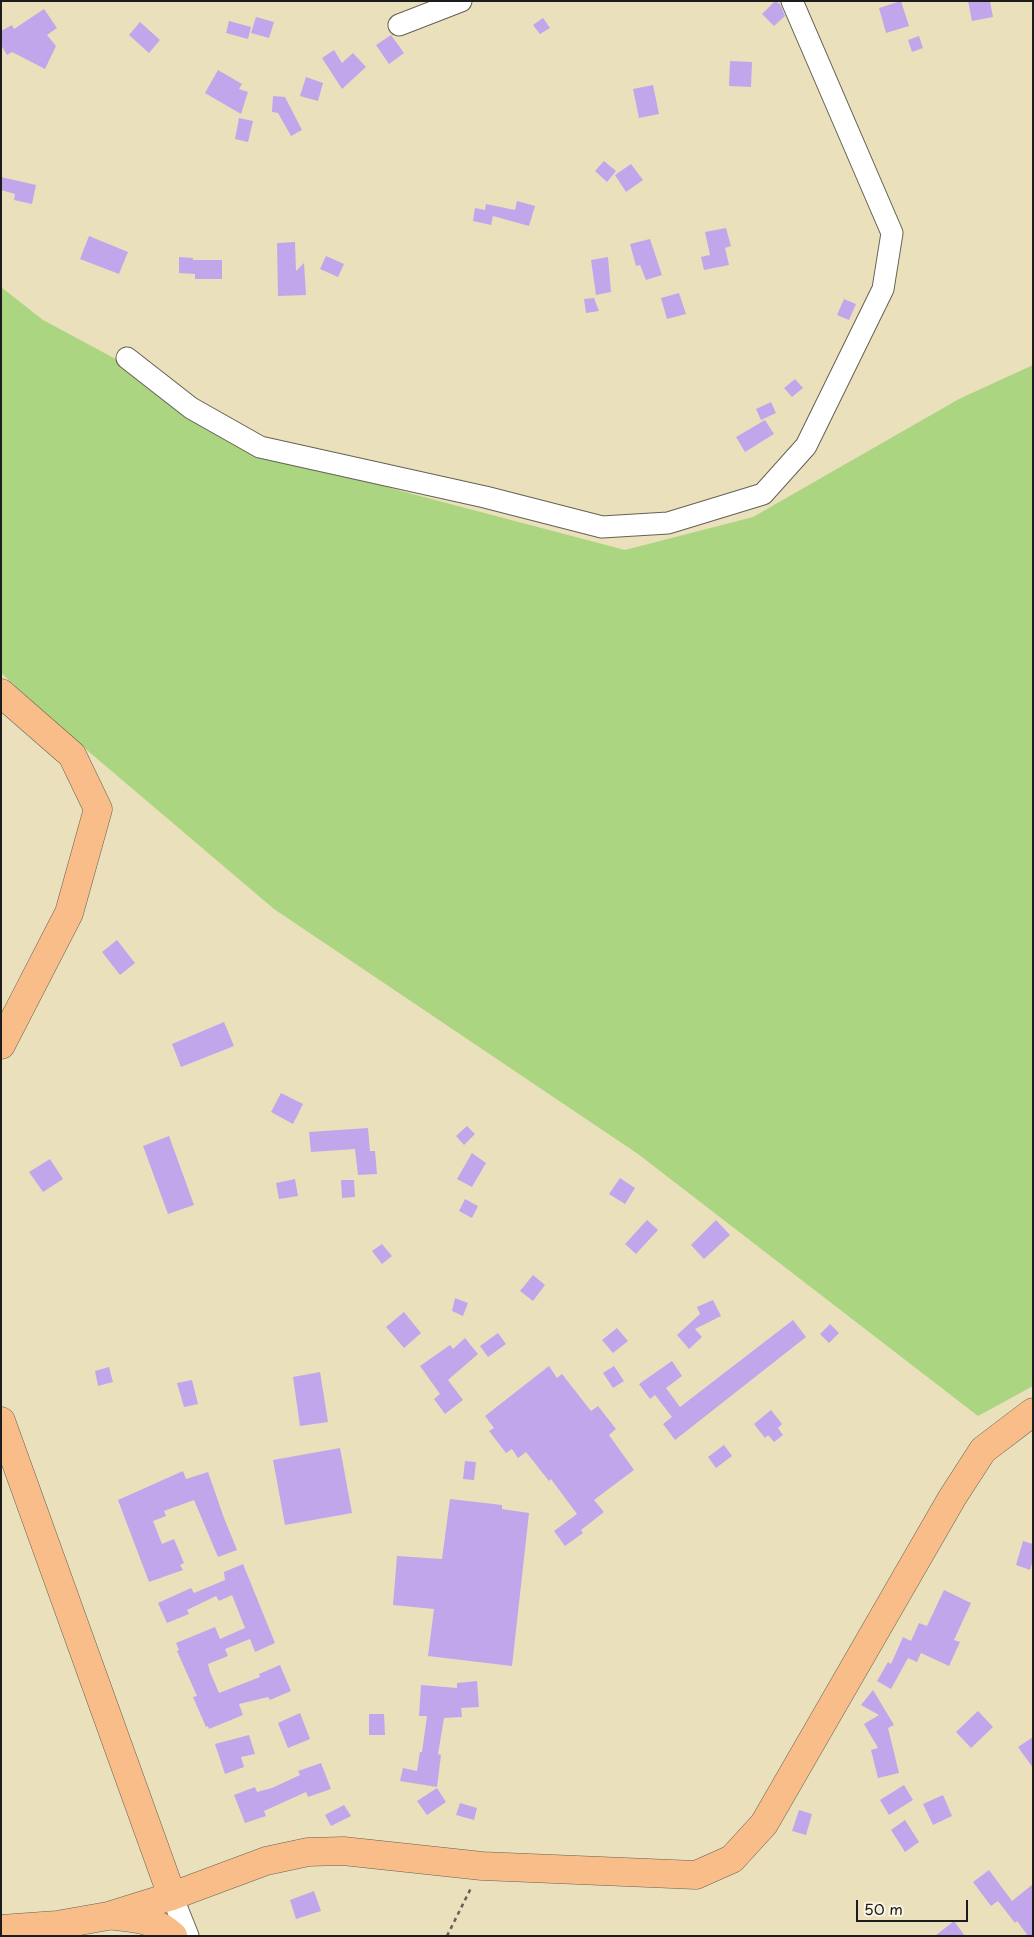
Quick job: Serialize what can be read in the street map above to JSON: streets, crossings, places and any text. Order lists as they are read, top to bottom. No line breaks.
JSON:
{"scale_bar":"50 m"}
